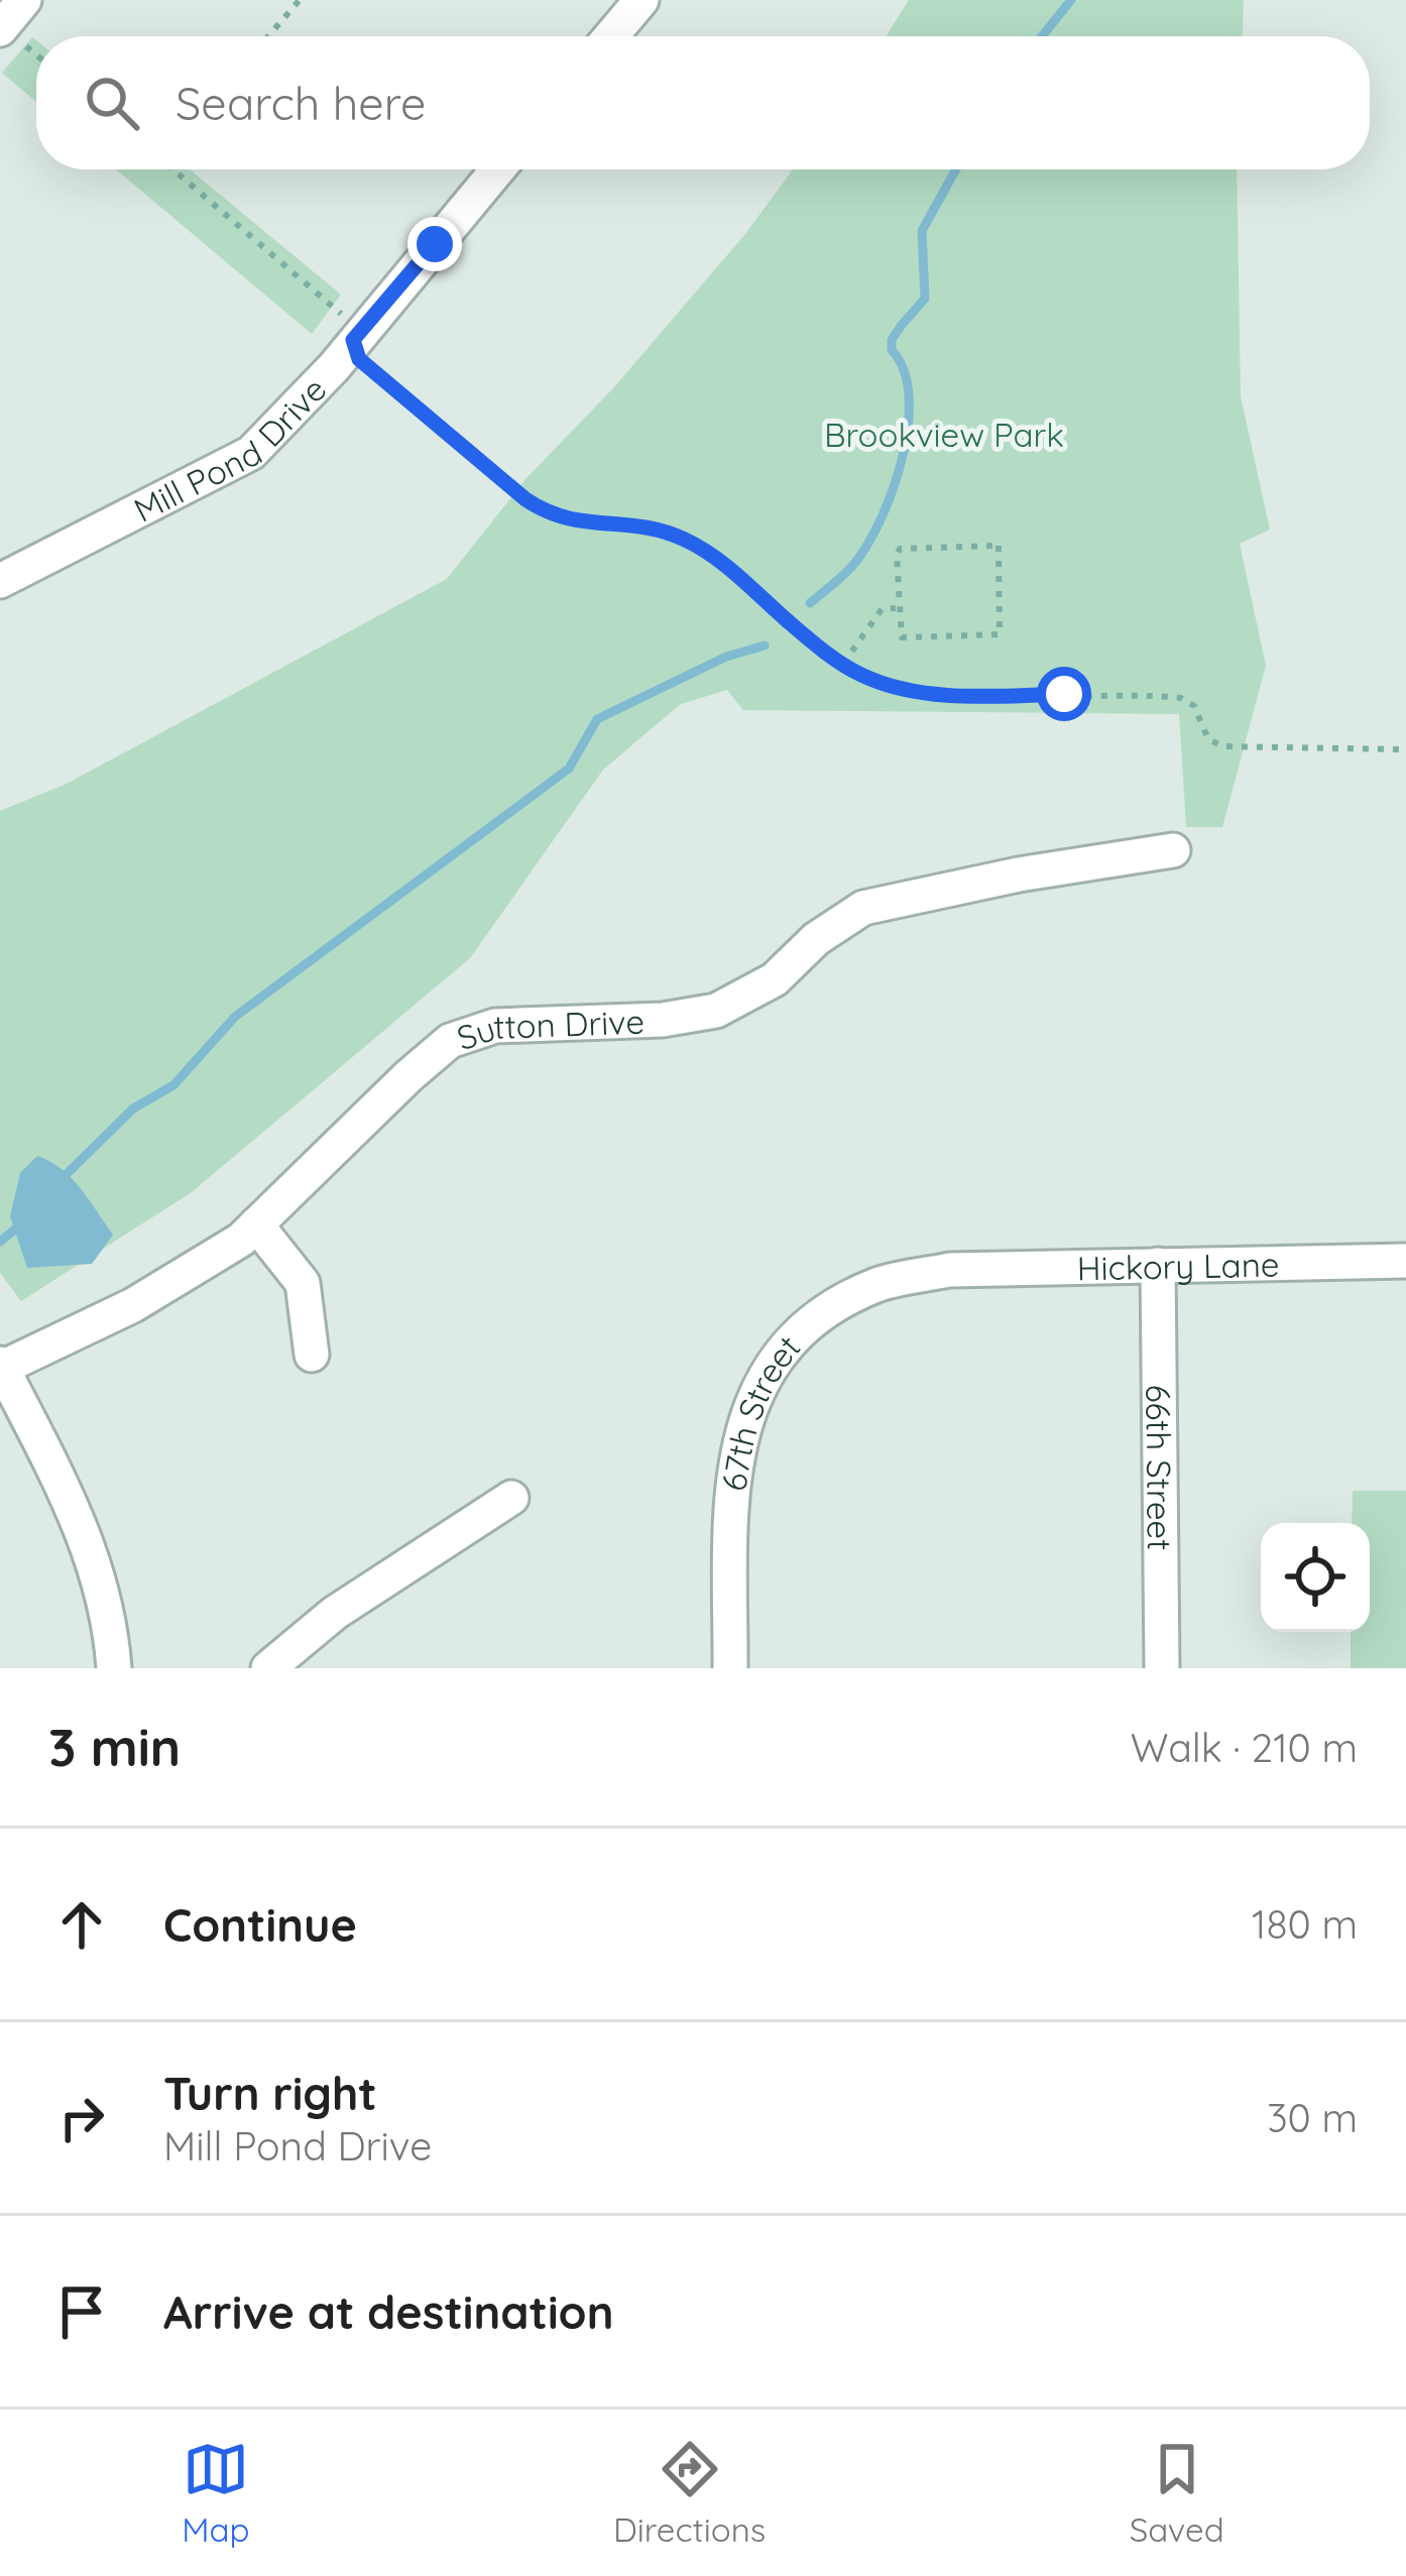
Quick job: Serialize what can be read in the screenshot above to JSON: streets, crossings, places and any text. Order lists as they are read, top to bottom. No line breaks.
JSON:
{"streets":{"street":["Mill Pond Drive","Sutton Drive","Hickory Lane","67th Street","66th Street"]},"crossings":[["Hickory Lane","67th Street"],["Hickory Lane","66th Street"]],"parks":["Brookview Park"],"page":{"search":"Search here","heading":["3 min","Walk · 210 m"],"list":[["Continue","180 m"],["Turn right","Mill Pond Drive","30 m"],"Arrive at destination"],"nav":["Map","Directions","Saved"]}}
